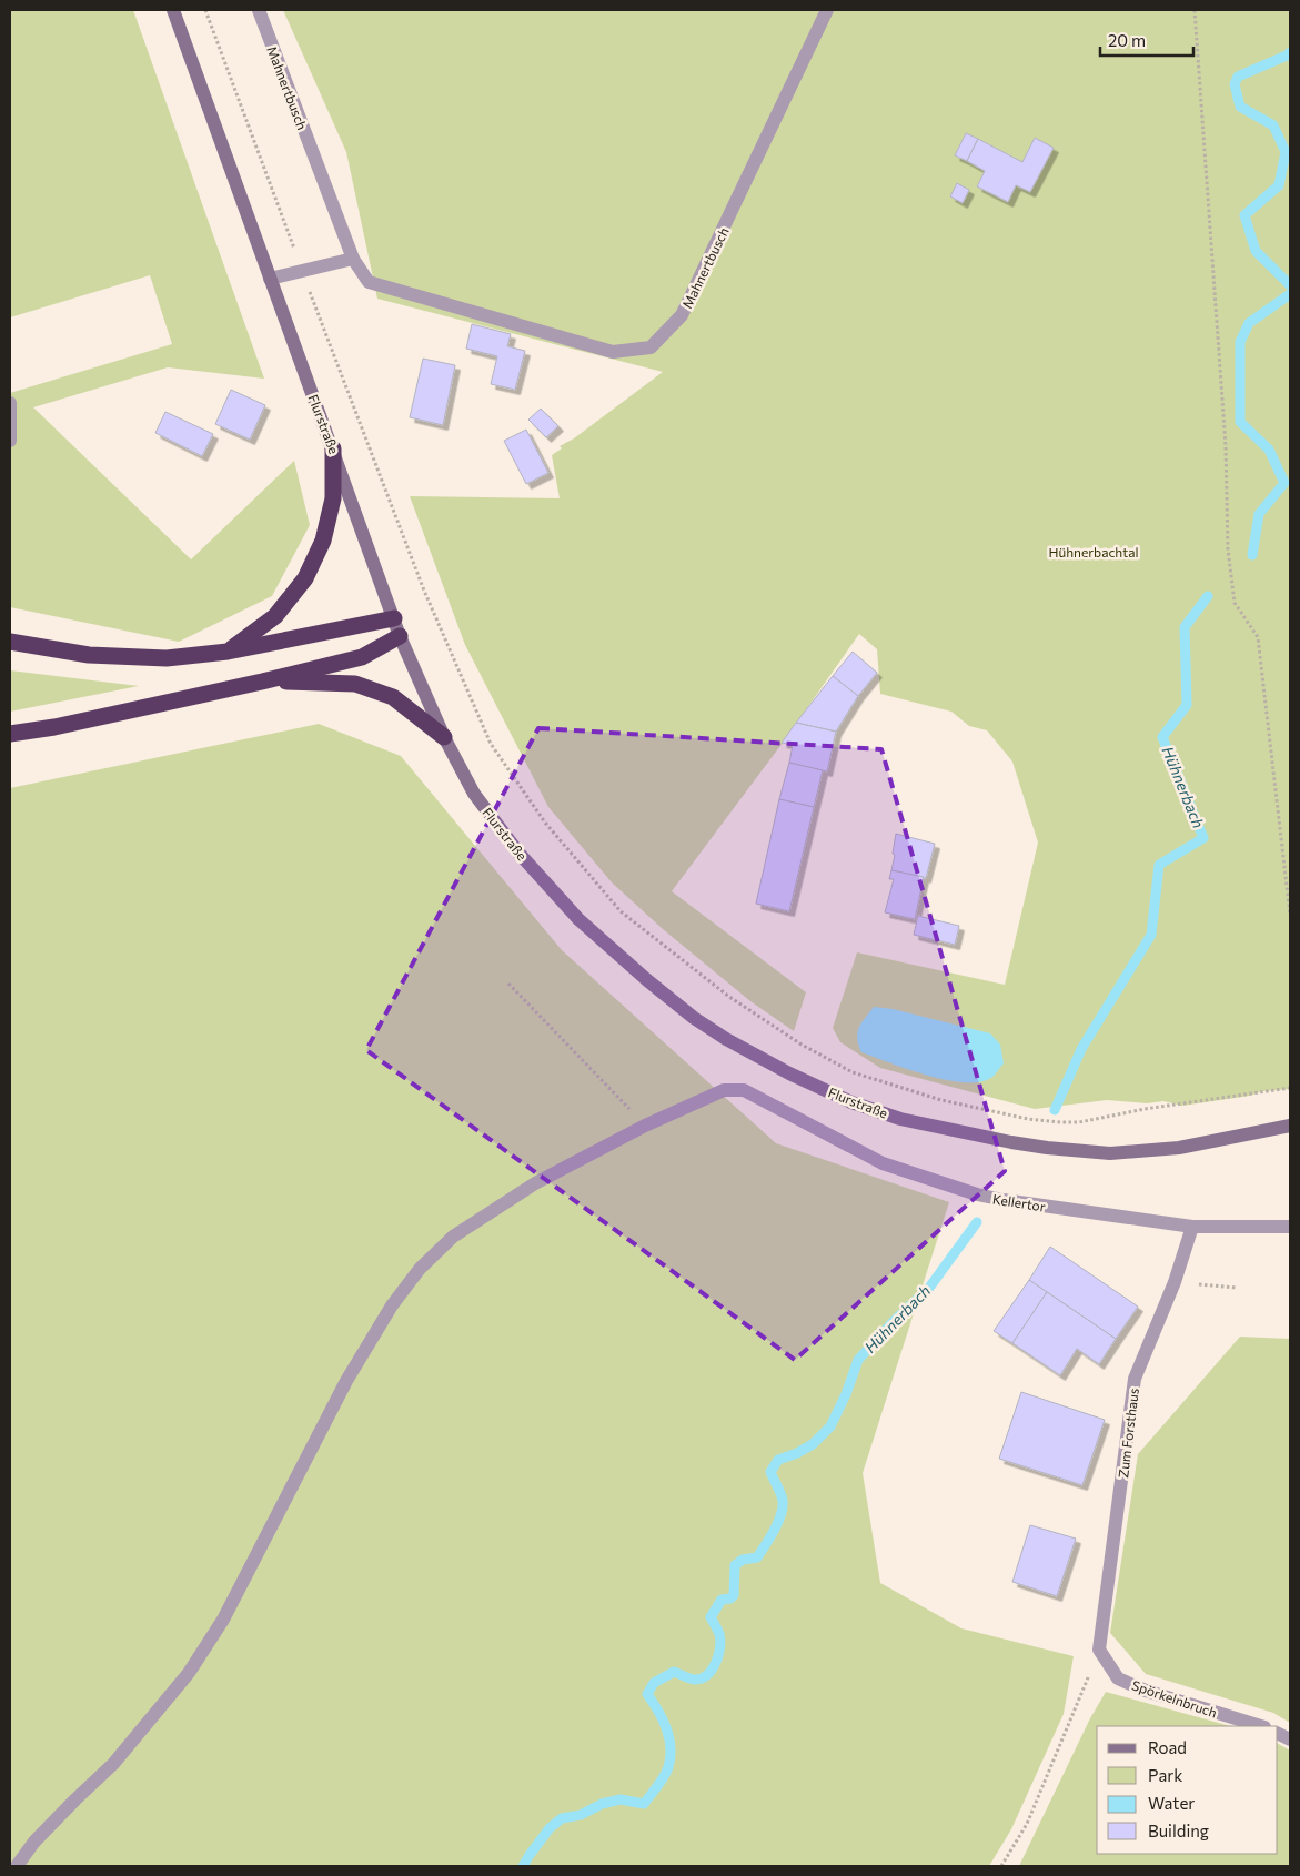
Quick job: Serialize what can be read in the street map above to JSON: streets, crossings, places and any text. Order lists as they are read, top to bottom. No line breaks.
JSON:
{"streets":{"main road":["Flurstraße"],"street":["Mahnertbusch","Kellertor","Zum Forsthaus","Spörkelnbruch"]},"crossings":[["Kellertor","Zum Forsthaus"],["Zum Forsthaus","Spörkelnbruch"]],"water":["Hühnerbach"],"parks":["Hühnerbachtal"],"legend":["Road","Park","Water","Building"],"scale_bar":"20 m"}
